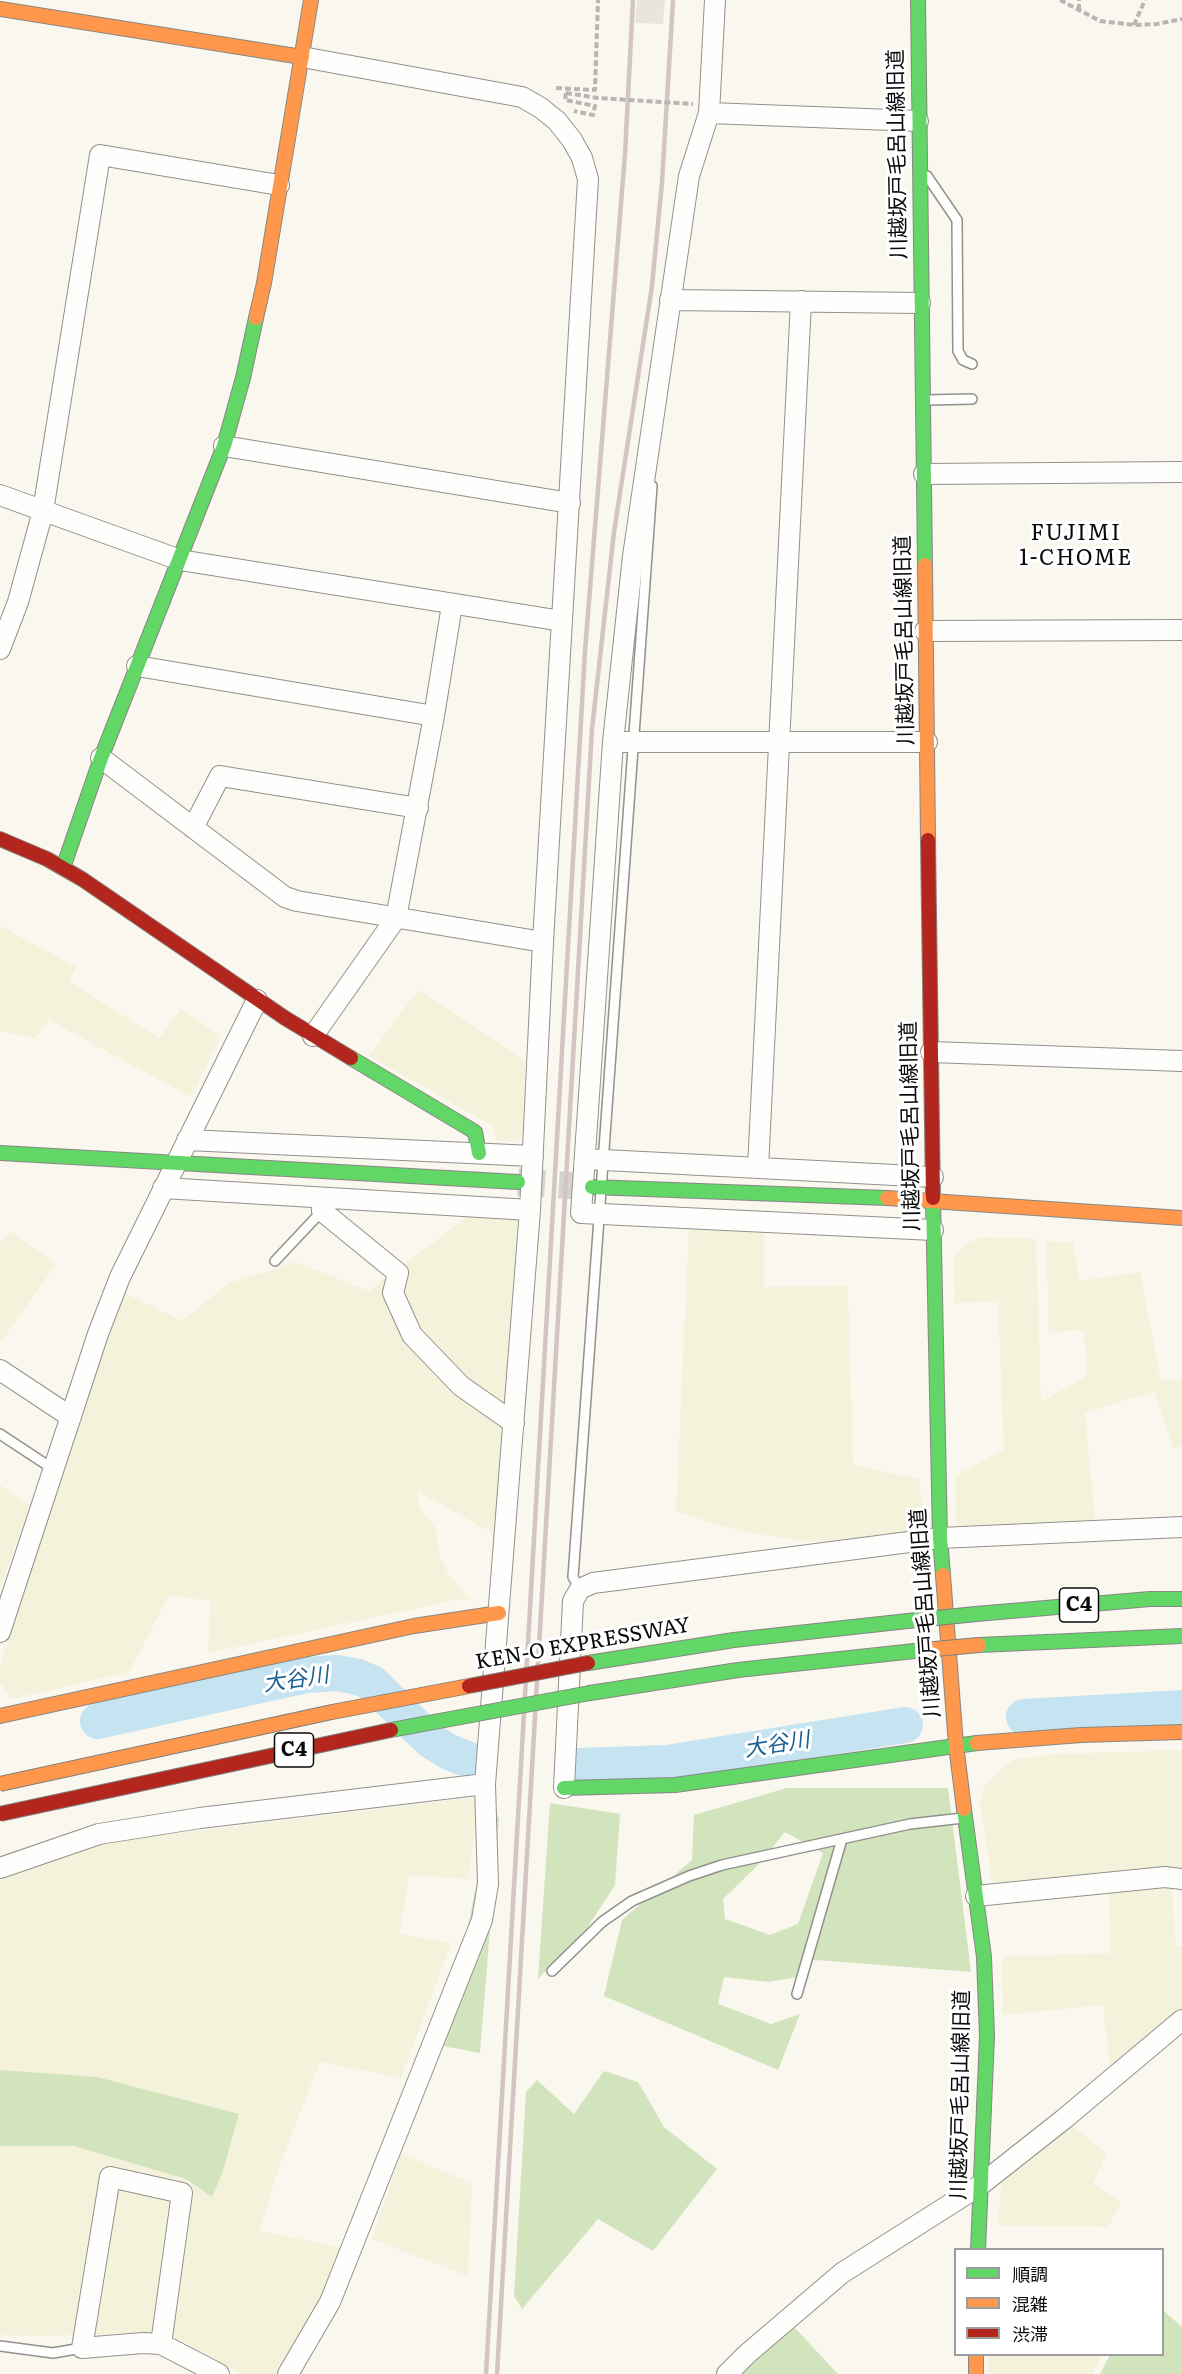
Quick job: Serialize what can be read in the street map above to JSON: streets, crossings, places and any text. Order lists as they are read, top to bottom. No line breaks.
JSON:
{"streets":{"main road":["川越坂戸毛呂山線旧道","C4","KEN-O EXPRESSWAY"]},"districts":["FUJIMI 1-CHOME"],"water":["大谷川"],"legend":["順調","混雑","渋滞"]}
